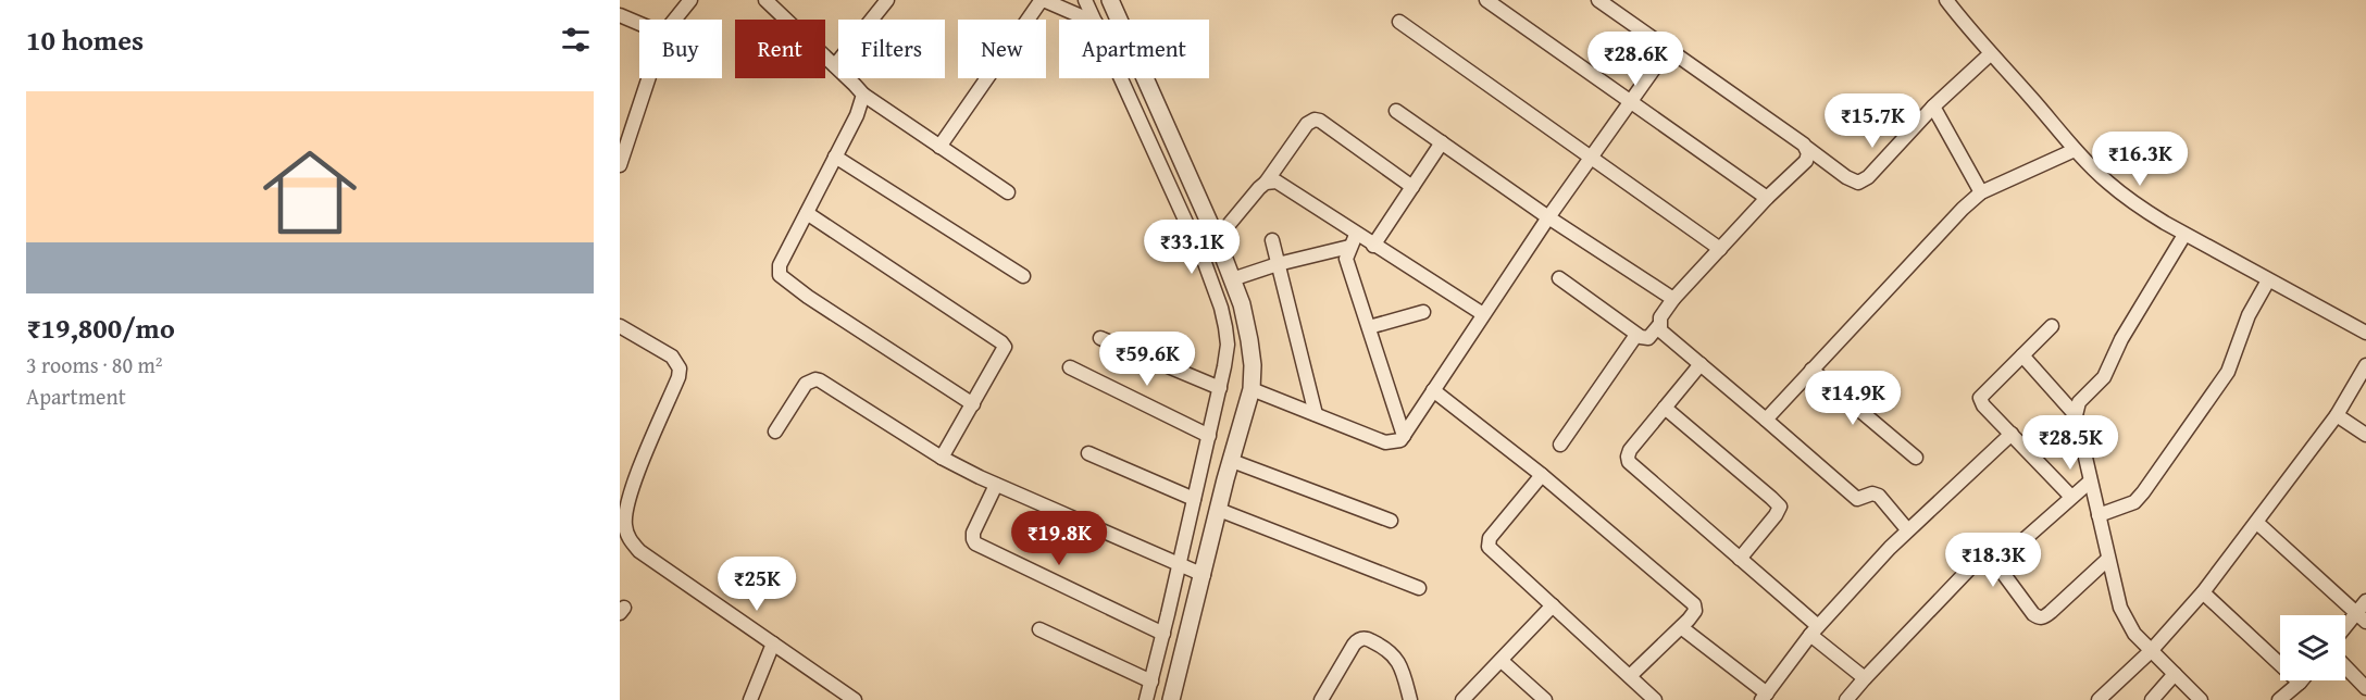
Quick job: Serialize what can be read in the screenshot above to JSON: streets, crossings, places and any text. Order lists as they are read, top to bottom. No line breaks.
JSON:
{"page":{"heading":"10 homes","chip":["Buy","Rent","Filters","New","Apartment"],"price":["₹28.6K","₹15.7K","₹16.3K","₹33.1K","₹59.6K","₹14.9K","₹28.5K","₹19.8K","₹18.3K","₹25K"],"list":[{"name":"₹19,800/mo","note":"3 rooms · 80 m² · Apartment"}]}}
